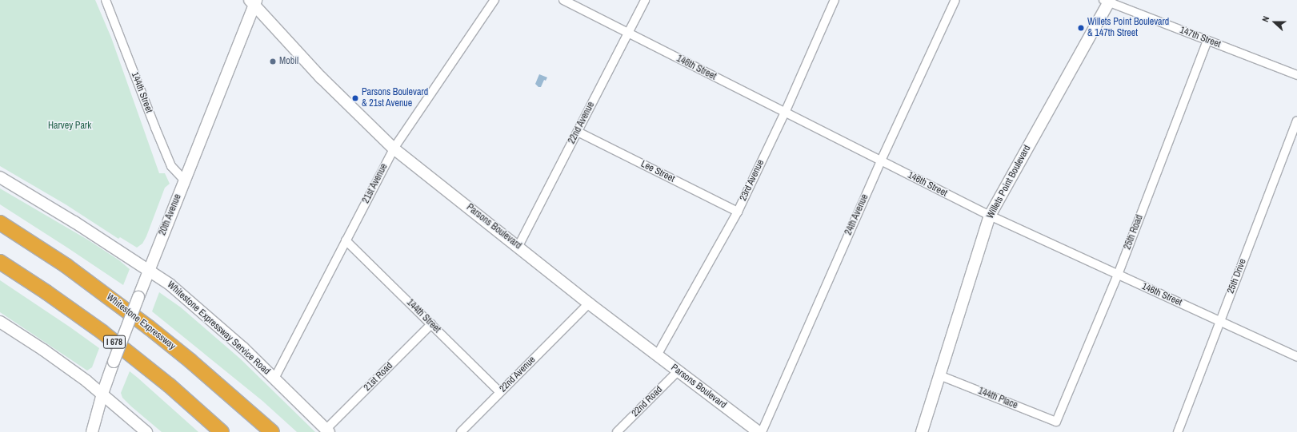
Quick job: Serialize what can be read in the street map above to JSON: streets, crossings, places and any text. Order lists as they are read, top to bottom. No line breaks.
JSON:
{"streets":{"highway":["Whitestone Expressway","I 678"],"street":["147th Street","146th Street","144th Street","22nd Avenue","Lee Street","23rd Avenue","Willets Point Boulevard","21st Avenue","20th Avenue","24th Avenue","Parsons Boulevard","25th Road","25th Drive","Whitestone Expressway Service Road","21st Road","144th Place","22nd Road"]},"crossings":[["147th Street","Willets Point Boulevard"],["147th Street","25th Road"],["146th Street","22nd Avenue"],["146th Street","23rd Avenue"],["146th Street","Willets Point Boulevard"],["146th Street","24th Avenue"],["146th Street","25th Road"],["146th Street","25th Drive"],["144th Street","22nd Avenue"],["144th Street","21st Avenue"],["144th Street","20th Avenue"],["144th Street","21st Road"],["22nd Avenue","Lee Street"],["22nd Avenue","Parsons Boulevard"],["Lee Street","23rd Avenue"],["23rd Avenue","Parsons Boulevard"],["Willets Point Boulevard","144th Place"],["21st Avenue","Parsons Boulevard"],["21st Avenue","Whitestone Expressway Service Road"],["20th Avenue","Parsons Boulevard"],["20th Avenue","Whitestone Expressway Service Road"],["Parsons Boulevard","22nd Road"],["25th Road","144th Place"],["Whitestone Expressway Service Road","21st Road"]],"parks":["Harvey Park"],"places":["Willets Point Boulevard & 147th Street","Mobil","Parsons Boulevard & 21st Avenue"],"north":"left"}
